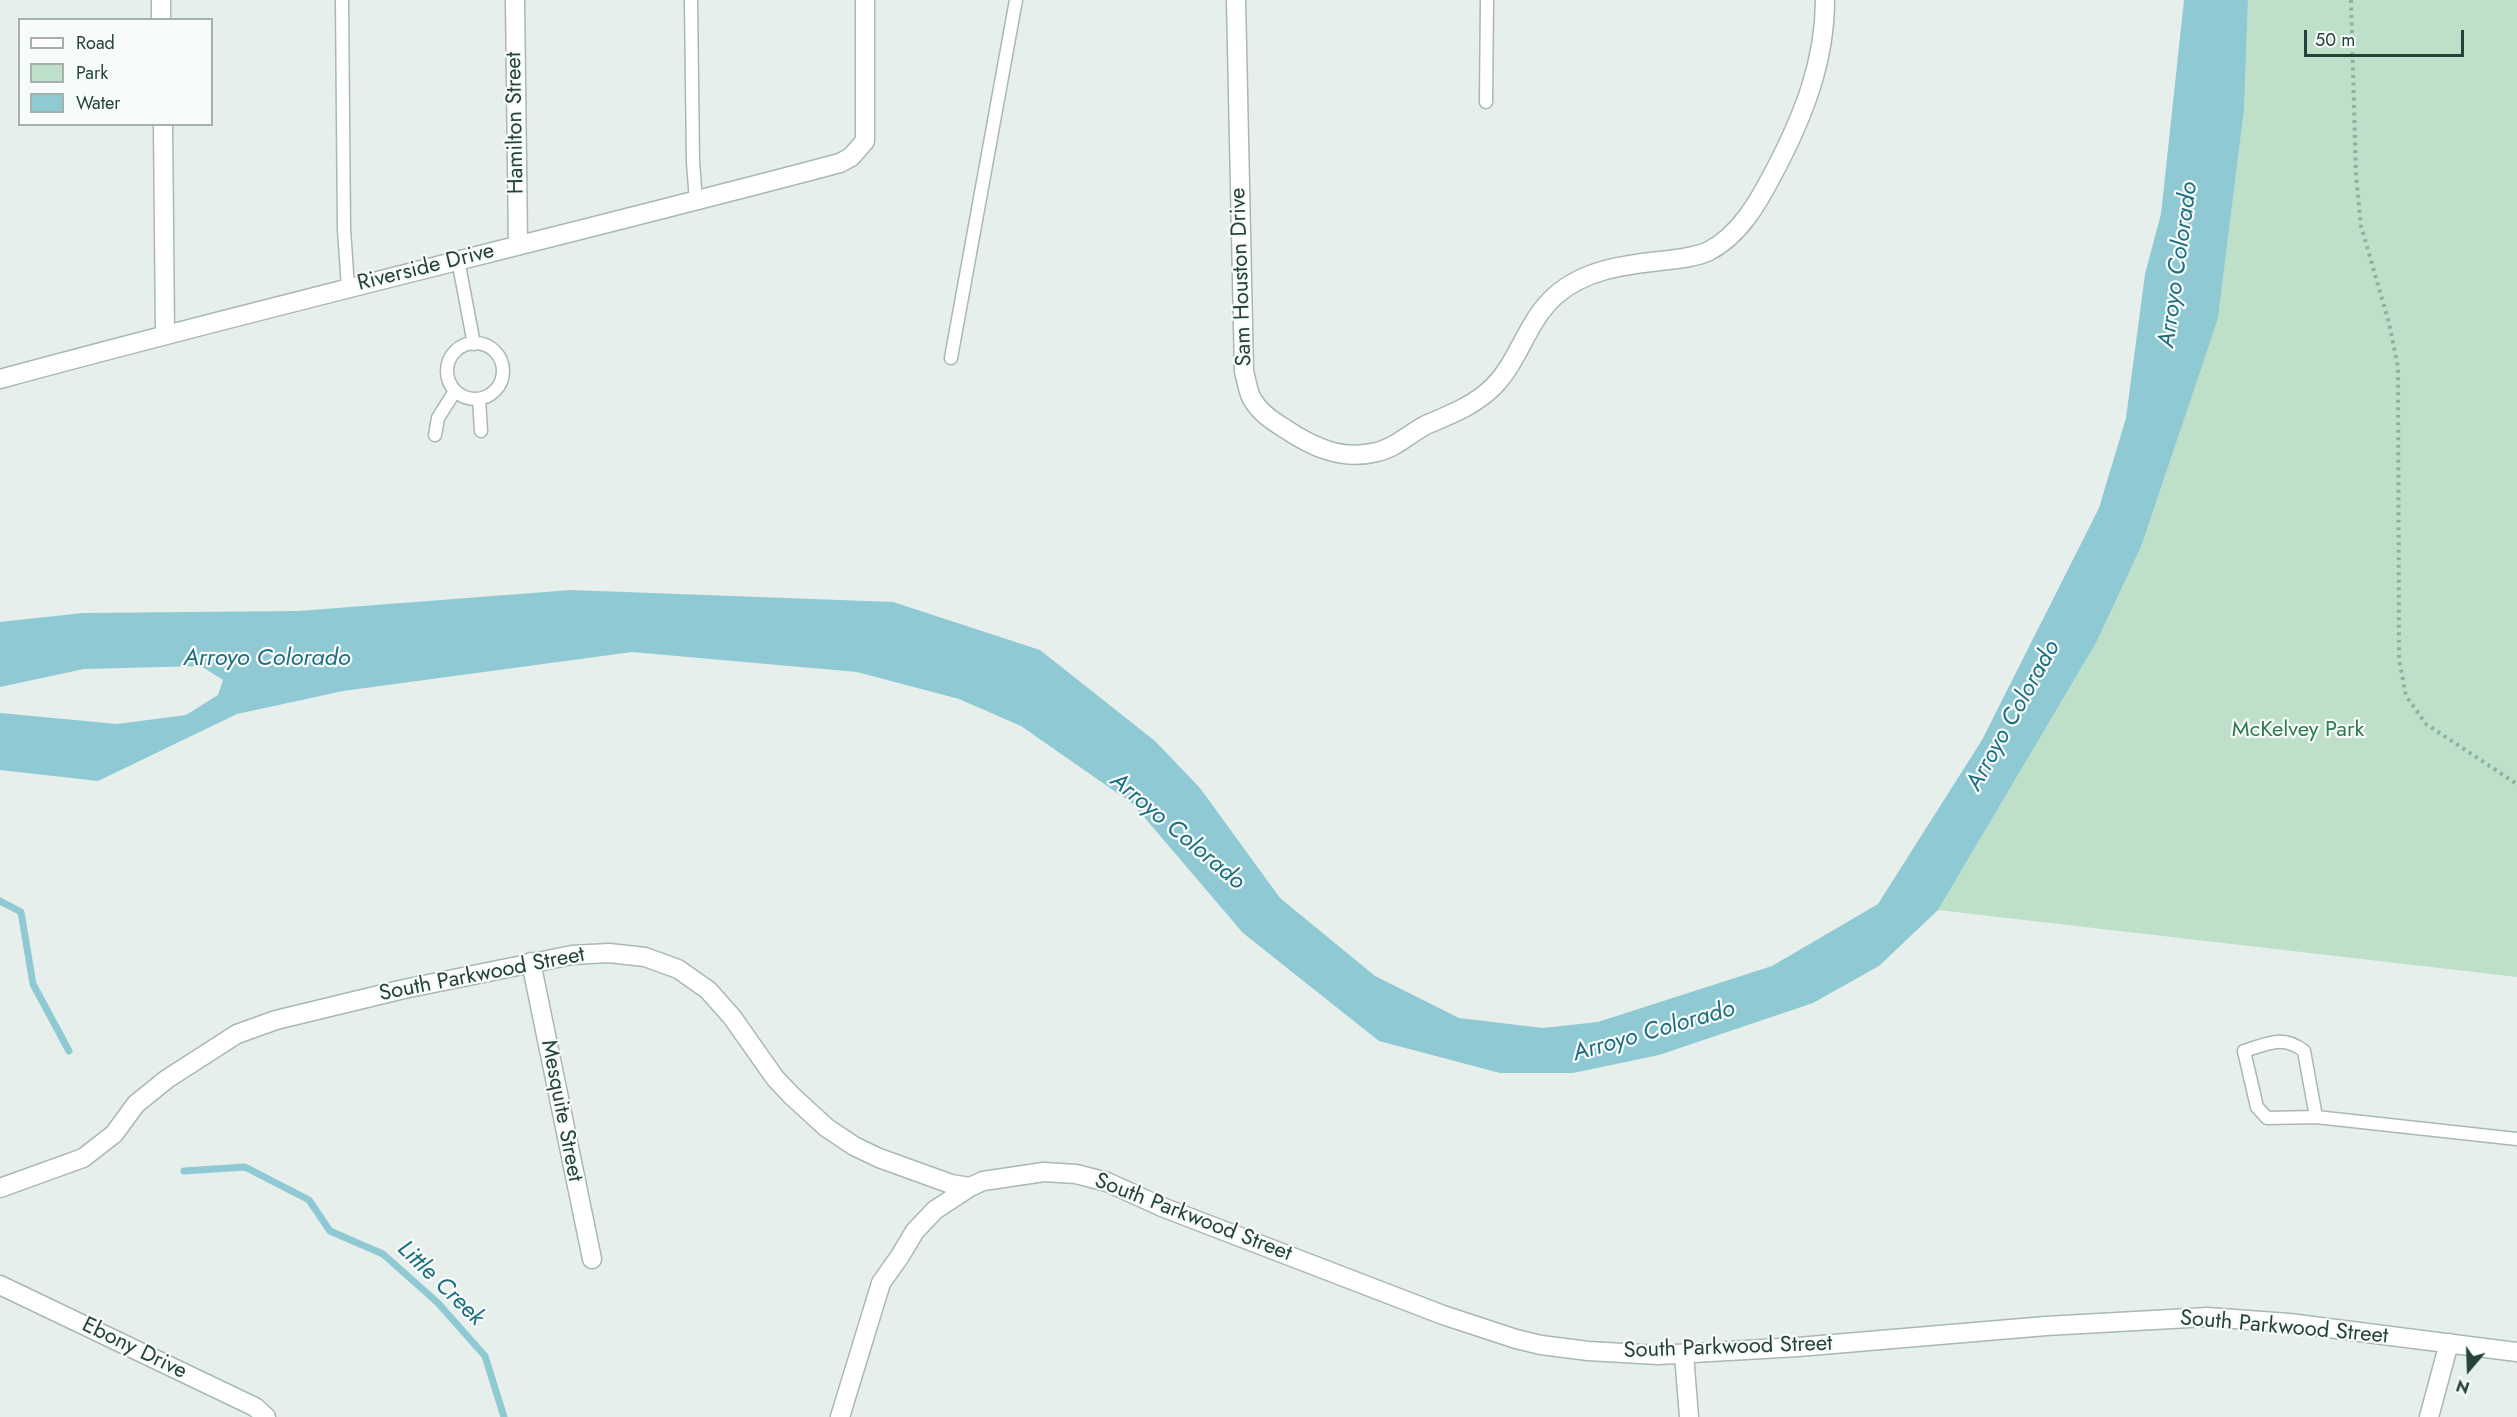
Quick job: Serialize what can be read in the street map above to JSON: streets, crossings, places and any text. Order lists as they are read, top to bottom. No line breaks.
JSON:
{"streets":{"street":["Hamilton Street","Riverside Drive","Sam Houston Drive","South Parkwood Street","Mesquite Street","Ebony Drive"]},"crossings":[["Hamilton Street","Riverside Drive"],["South Parkwood Street","Mesquite Street"]],"water":["Arroyo Colorado","Little Creek"],"parks":["McKelvey Park"],"legend":["Road","Park","Water"],"scale_bar":"50 m","north":"bottom"}
